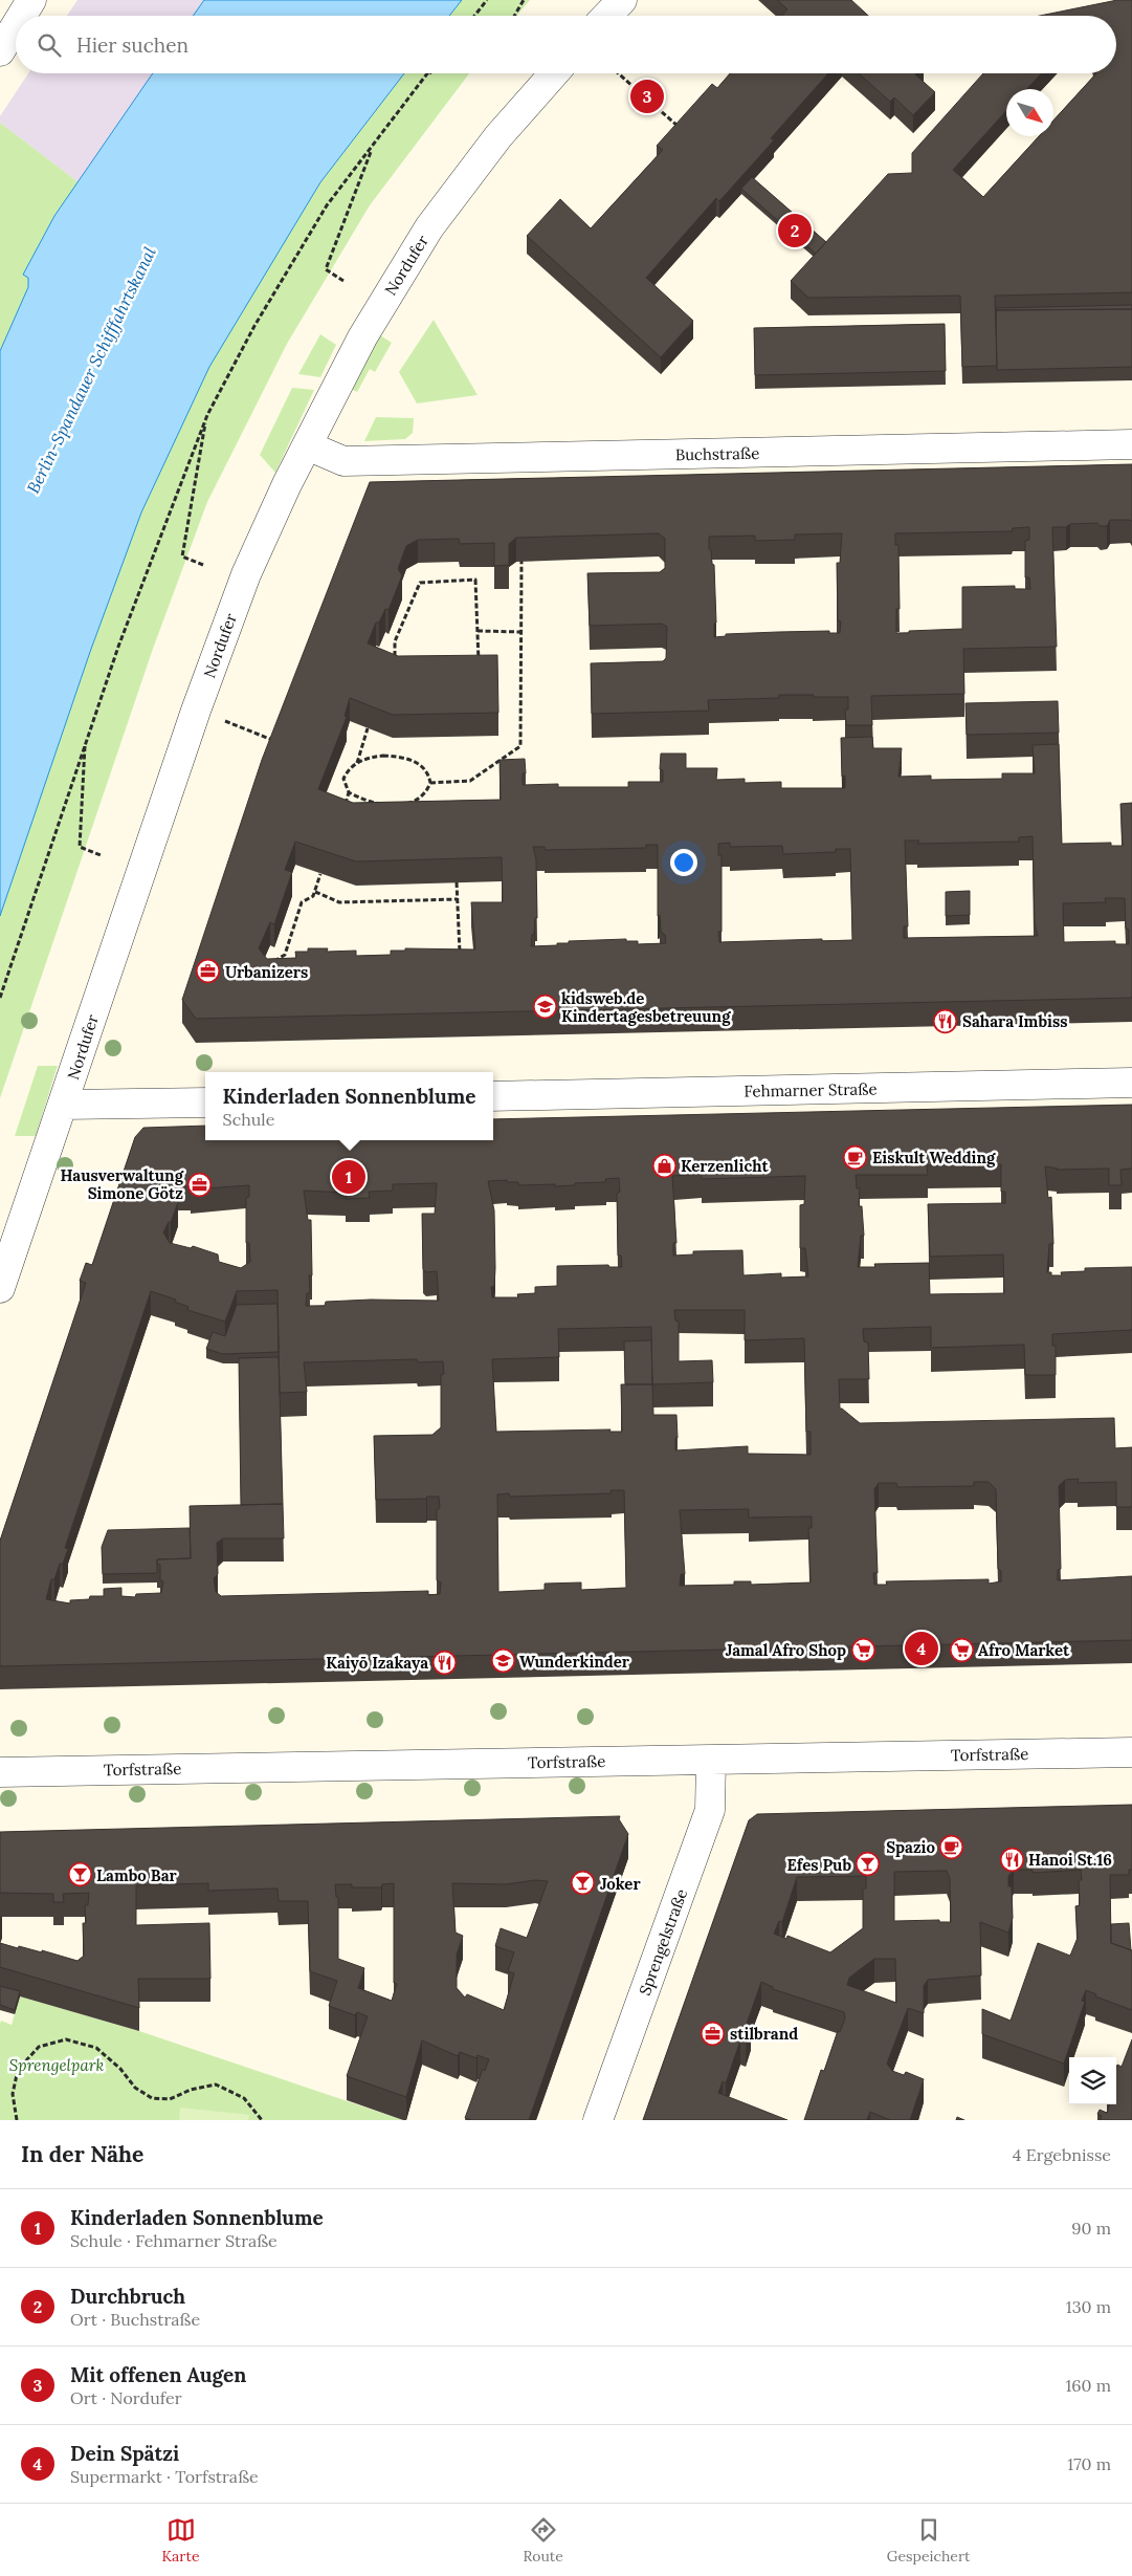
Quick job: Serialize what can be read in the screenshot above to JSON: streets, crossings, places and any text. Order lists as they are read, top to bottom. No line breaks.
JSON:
{"streets":{"street":["Nordufer","Buchstraße","Fehmarner Straße","Torfstraße","Sprengelstraße"]},"crossings":[["Nordufer","Buchstraße"],["Torfstraße","Sprengelstraße"]],"water":["Berlin-Spandauer Schifffahrtskanal"],"parks":["Sprengelpark"],"places":{"office":["Urbanizers","Hausverwaltung Simone Götz","stilbrand"],"school or university":["kidsweb.de Kindertagesbetreuung","Wunderkinder"],"restaurant":["Sahara Imbiss","Kaiyō Izakaya","Hanoi St.16"],"cafe":["Eiskult Wedding","Spazio"],"shop":["Kerzenlicht"],"supermarket":["Jamal Afro Shop","Afro Market"],"bar":["Efes Pub","Lambo Bar","Joker"]},"north":"bottom right","page":{"search":"Hier suchen","pins":["3","2","1","4"],"popup":["Kinderladen Sonnenblume","Schule"],"heading":["In der Nähe","4 Ergebnisse"],"list":[{"mark":"1","name":"Kinderladen Sonnenblume","note":"Schule · Fehmarner Straße","value":"90 m"},{"mark":"2","name":"Durchbruch","note":"Ort · Buchstraße","value":"130 m"},{"mark":"3","name":"Mit offenen Augen","note":"Ort · Nordufer","value":"160 m"},{"mark":"4","name":"Dein Spätzi","note":"Supermarkt · Torfstraße","value":"170 m"}],"nav":["Karte","Route","Gespeichert"]}}
